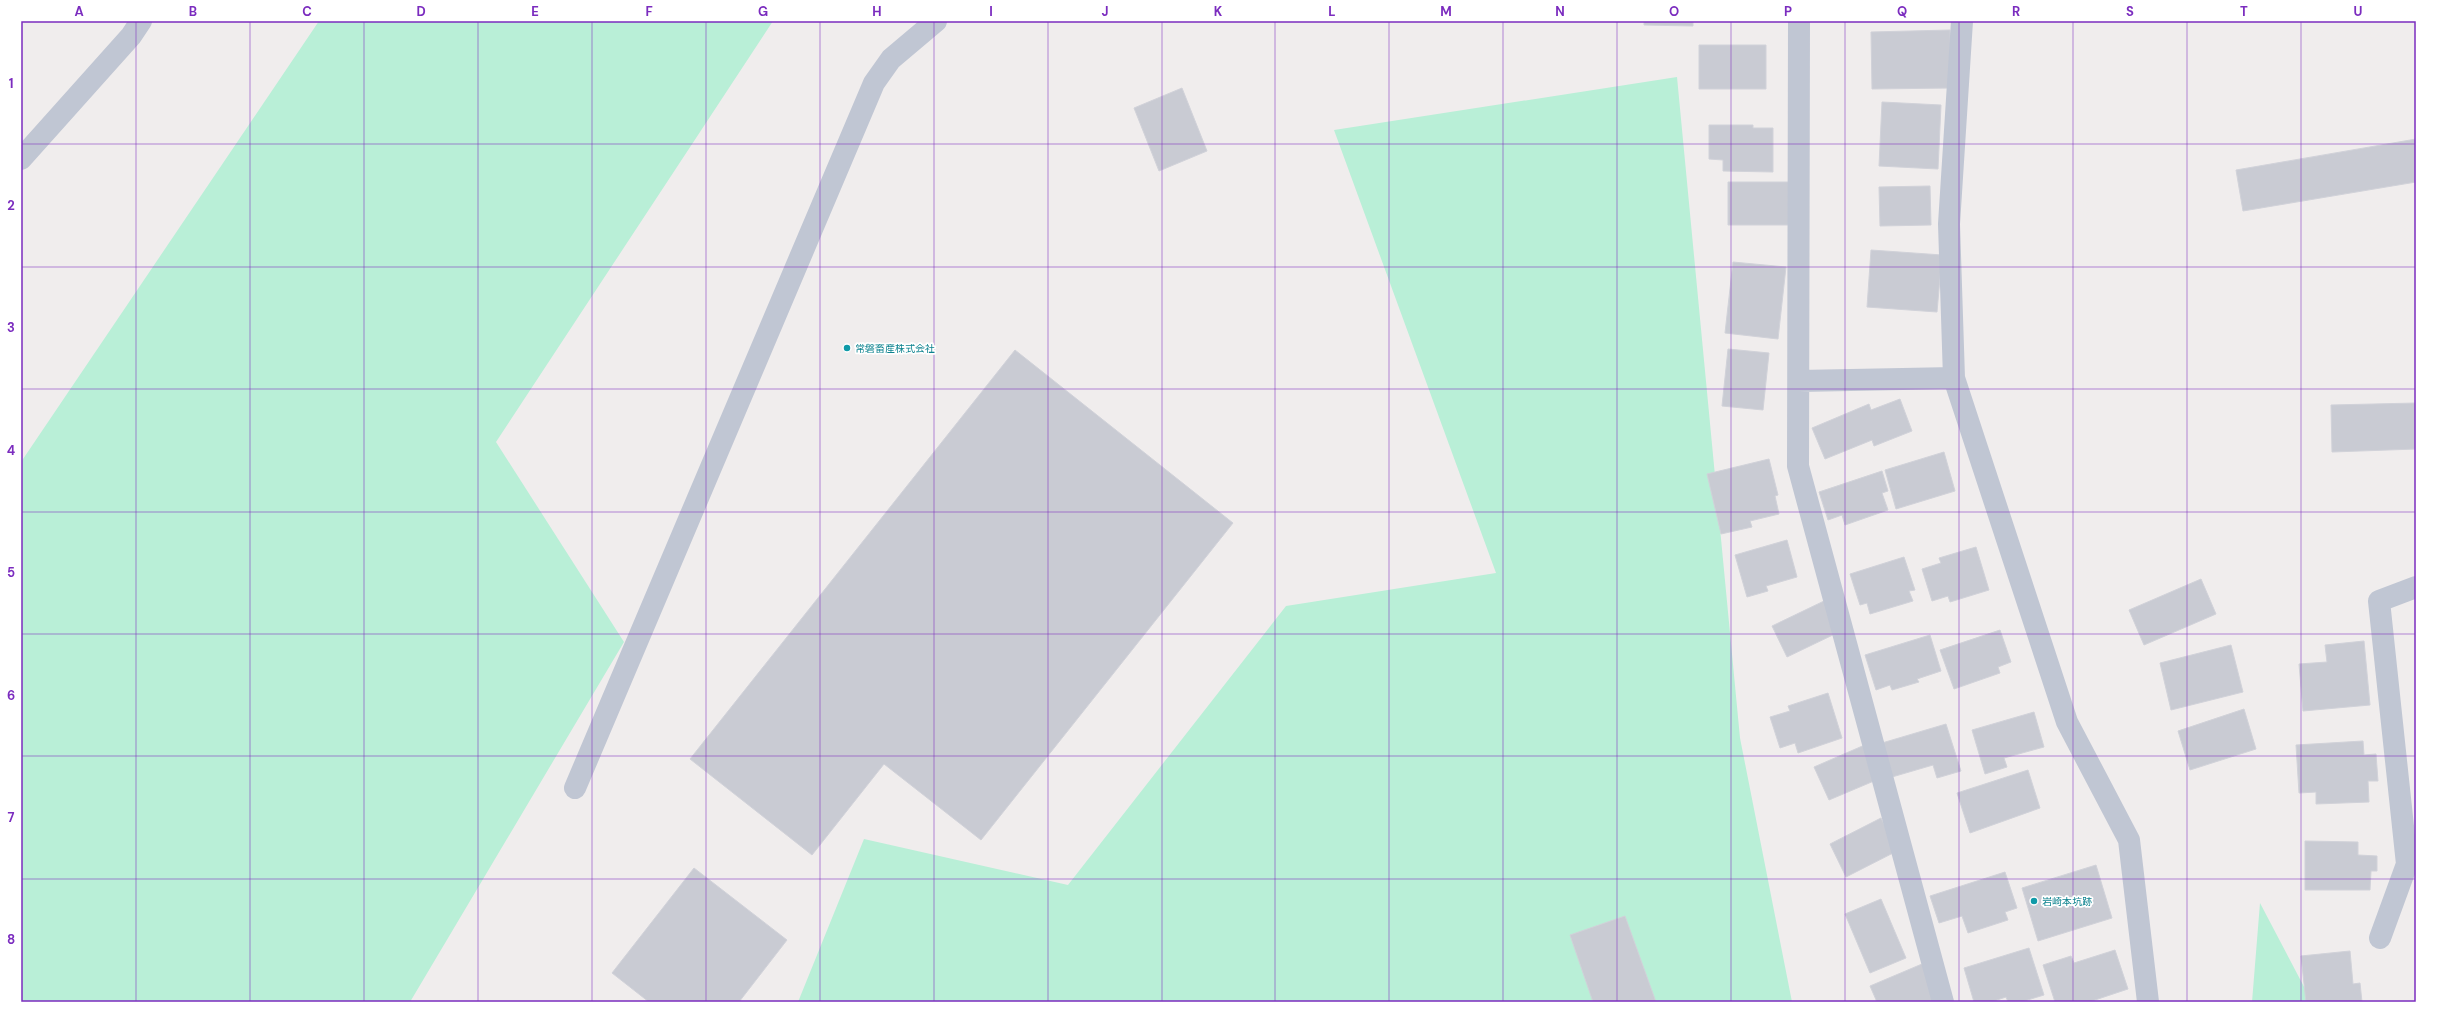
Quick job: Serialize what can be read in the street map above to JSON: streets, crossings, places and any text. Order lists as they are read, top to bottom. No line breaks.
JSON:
{"places":["常磐畜産株式会社","岩崎本坑跡"],"grid":{"columns":["A","B","C","D","E","F","G","H","I","J","K","L","M","N","O","P","Q","R","S","T","U"],"rows":["1","2","3","4","5","6","7","8"]}}
